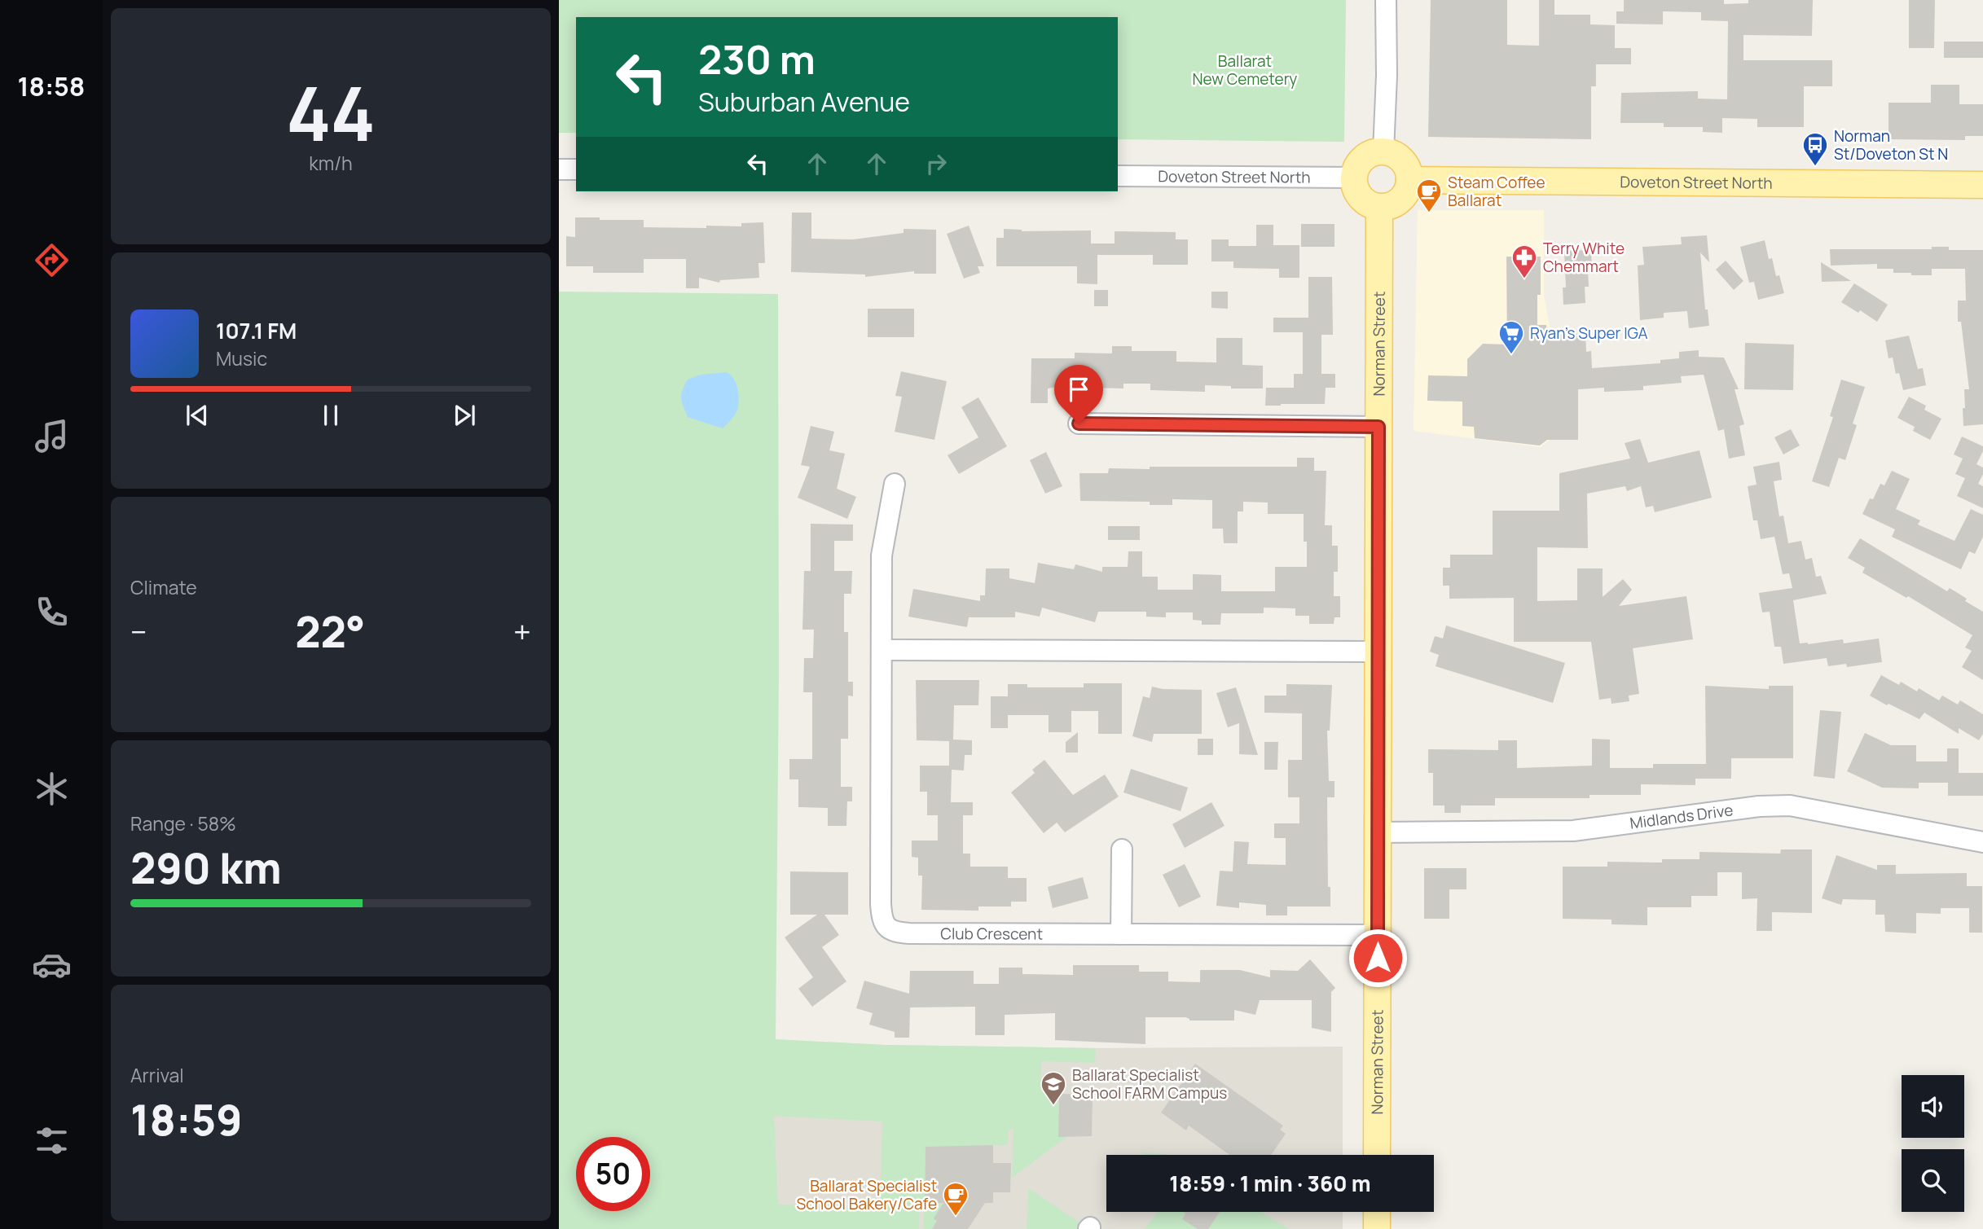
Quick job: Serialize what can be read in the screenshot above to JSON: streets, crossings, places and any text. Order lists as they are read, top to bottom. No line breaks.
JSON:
{"streets":{"main road":["Doveton Street North","Norman Street"],"street":["Midlands Drive","Club Crescent"]},"crossings":[["Doveton Street North","Norman Street"],["Norman Street","Midlands Drive"],["Norman Street","Club Crescent"]],"parks":["Ballarat New Cemetery"],"places":{"bus stop":["Norman St/Doveton St N"],"cafe":["Steam Coffee Ballarat","Ballarat Specialist School Bakery/Cafe"],"pharmacy":["Terry White Chemmart"],"supermarket":["Ryan's Super IGA"],"school or university":["Ballarat Specialist School FARM Campus"]},"page":{"tabs":"18:58","tile":[["44","km/h"],"Climate",["Range · 58%","290 km"],["Arrival","18:59"]],"turn":["230 m","Suburban Avenue"],"song":["107.1 FM","Music"],"heat":["−","22°","+"],"limit":"50","trip":"18:59 · 1 min · 360 m"}}
